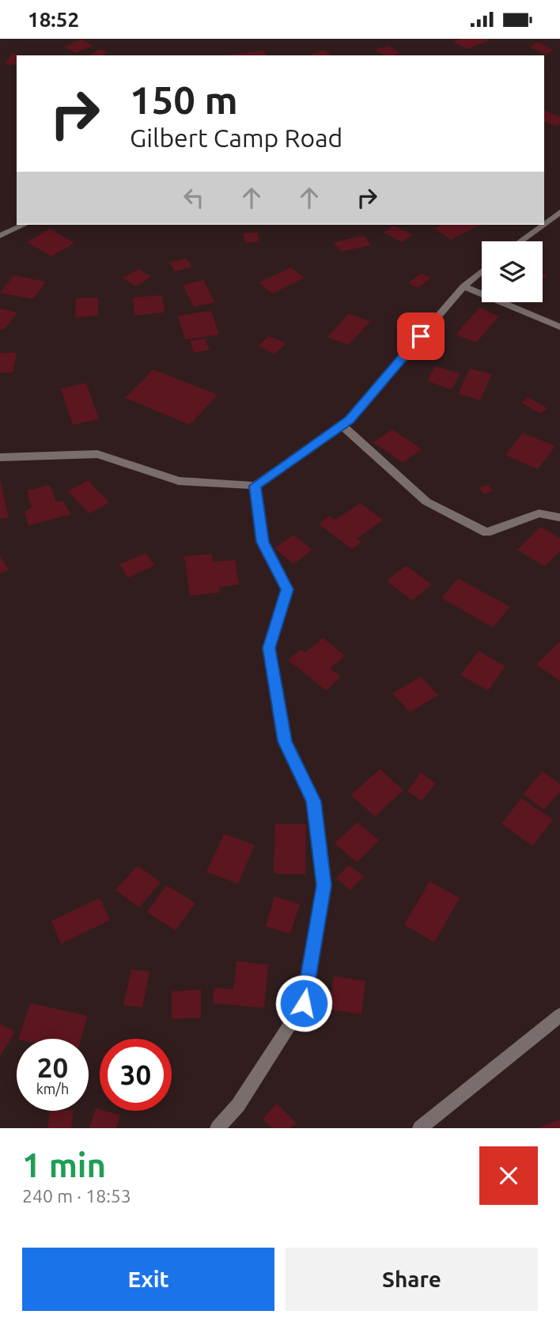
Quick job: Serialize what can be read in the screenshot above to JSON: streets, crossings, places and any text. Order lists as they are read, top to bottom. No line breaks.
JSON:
{"page":{"status":"18:52","turn":["150 m","Gilbert Camp Road"],"speed":"20 km/h","limit":"30","heading":["1 min","240 m · 18:53"],"buttons":["Exit","Share"]}}
